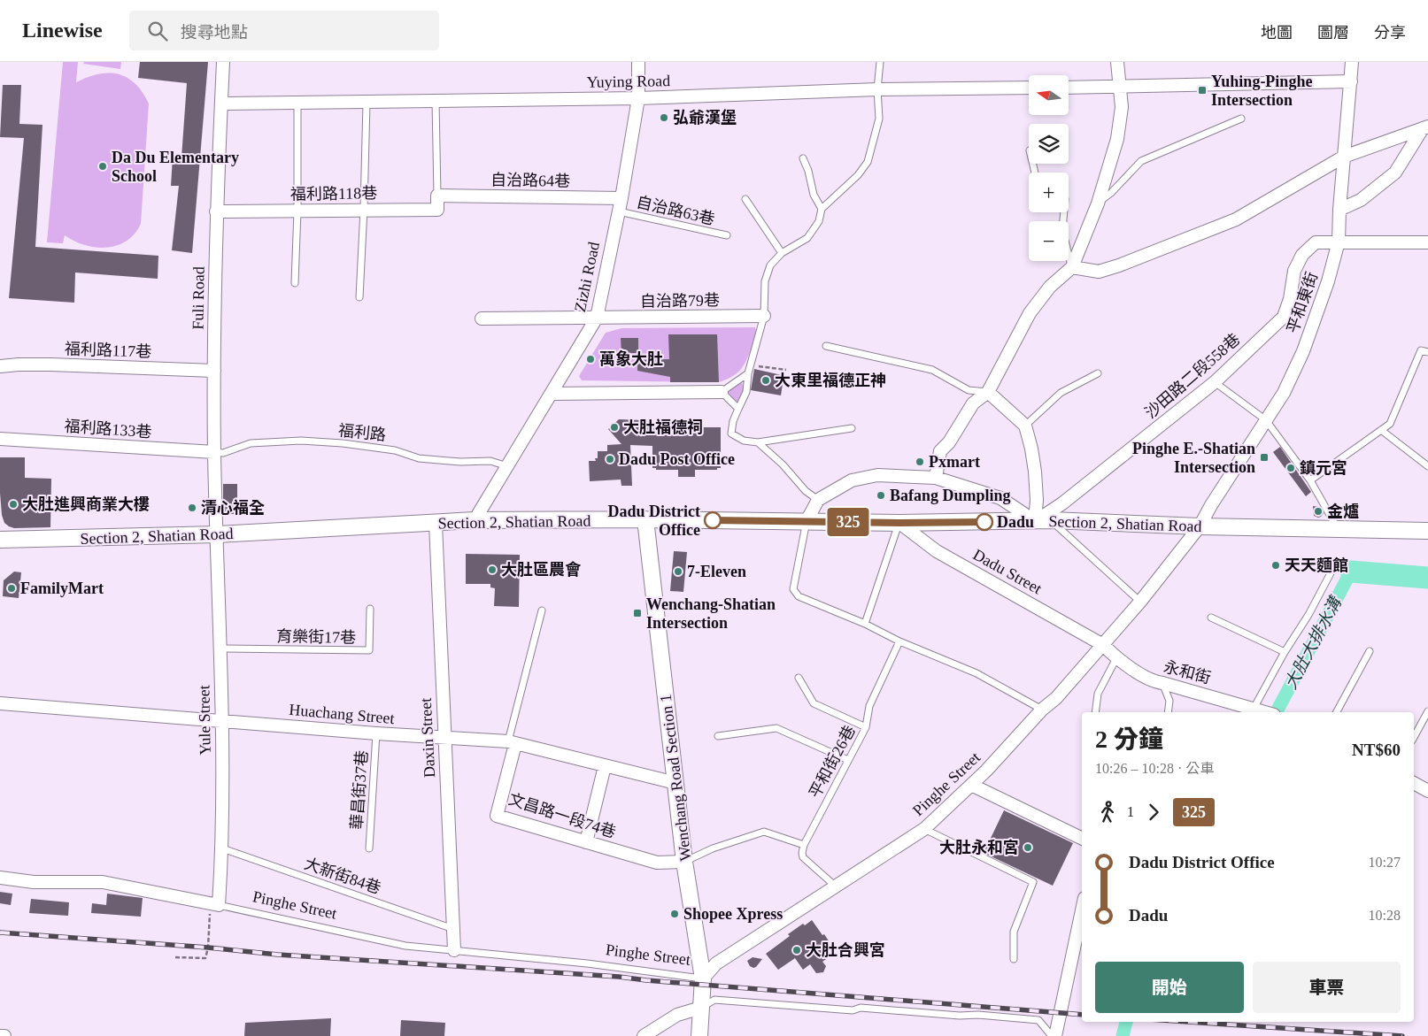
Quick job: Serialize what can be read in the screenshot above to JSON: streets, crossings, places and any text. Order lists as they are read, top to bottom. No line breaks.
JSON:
{"streets":{"street":["Yuying Road","自治路64巷","福利路118巷","Zizhi Road","Fuli Road","自治路79巷","平和東街","福利路117巷","沙田路二段558巷","福利路133巷","Section 2, Shatian Road","Dadu Street","永和街","Huachang Street","Yule Street","Daxin Street","Wenchang Road Section 1","Pinghe Street","文昌路一段74巷"],"lane":["自治路63巷","福利路","育樂街17巷","平和街26巷","華昌街37巷","大新街84巷"]},"crossings":[["Yuying Road","Zizhi Road"],["Yuying Road","Fuli Road"],["自治路64巷","福利路118巷"],["自治路64巷","Zizhi Road"],["福利路118巷","Fuli Road"],["自治路63巷","Zizhi Road"],["Zizhi Road","自治路79巷"],["Zizhi Road","福利路"],["Zizhi Road","Section 2, Shatian Road"],["Fuli Road","福利路117巷"],["Fuli Road","福利路133巷"],["Fuli Road","福利路"],["Fuli Road","Section 2, Shatian Road"],["Fuli Road","Yule Street"],["平和東街","沙田路二段558巷"],["平和東街","Section 2, Shatian Road"],["平和東街","Pinghe Street"],["沙田路二段558巷","Section 2, Shatian Road"],["福利路133巷","福利路"],["Section 2, Shatian Road","Dadu Street"],["Section 2, Shatian Road","Yule Street"],["Section 2, Shatian Road","Daxin Street"],["Section 2, Shatian Road","Wenchang Road Section 1"],["Section 2, Shatian Road","Pinghe Street"],["Dadu Street","永和街"],["Dadu Street","Pinghe Street"],["育樂街17巷","Yule Street"],["永和街","Pinghe Street"],["Huachang Street","Yule Street"],["Huachang Street","Daxin Street"],["Huachang Street","Wenchang Road Section 1"],["Huachang Street","華昌街37巷"],["Huachang Street","文昌路一段74巷"],["Yule Street","Pinghe Street"],["Yule Street","大新街84巷"],["Daxin Street","Pinghe Street"],["Daxin Street","大新街84巷"],["Wenchang Road Section 1","Pinghe Street"],["Wenchang Road Section 1","文昌路一段74巷"]],"water":["大肚大排水溝"],"places":{"transit":["Yuhing-Pinghe Intersection","Pinghe E.-Shatian Intersection","Wenchang-Shatian Intersection"],"other":["弘爺漢堡","Da Du Elementary School","萬象大肚","大東里福德正神","大肚福德祠","Dadu Post Office","Pxmart","鎮元宮","Bafang Dumpling","大肚進興商業大樓","清心福全","金爐","Dadu District Office","Dadu","天天麵館","大肚區農會","7-Eleven","FamilyMart","大肚永和宮","Shopee Xpress","大肚合興宮"]},"lines":["bus line 325"],"north":"left","page":{"header":"Linewise","search":"搜尋地點","nav":["地圖","圖層","分享"],"on_map":"325","map_buttons":["+","−"],"heading":["2 分鐘","10:26 – 10:28 · 公車","NT$60"],"legs":["1","325"],"list":[{"name":"Dadu District Office","value":"10:27"},{"name":"Dadu","value":"10:28"}],"buttons":["開始","車票"]}}
